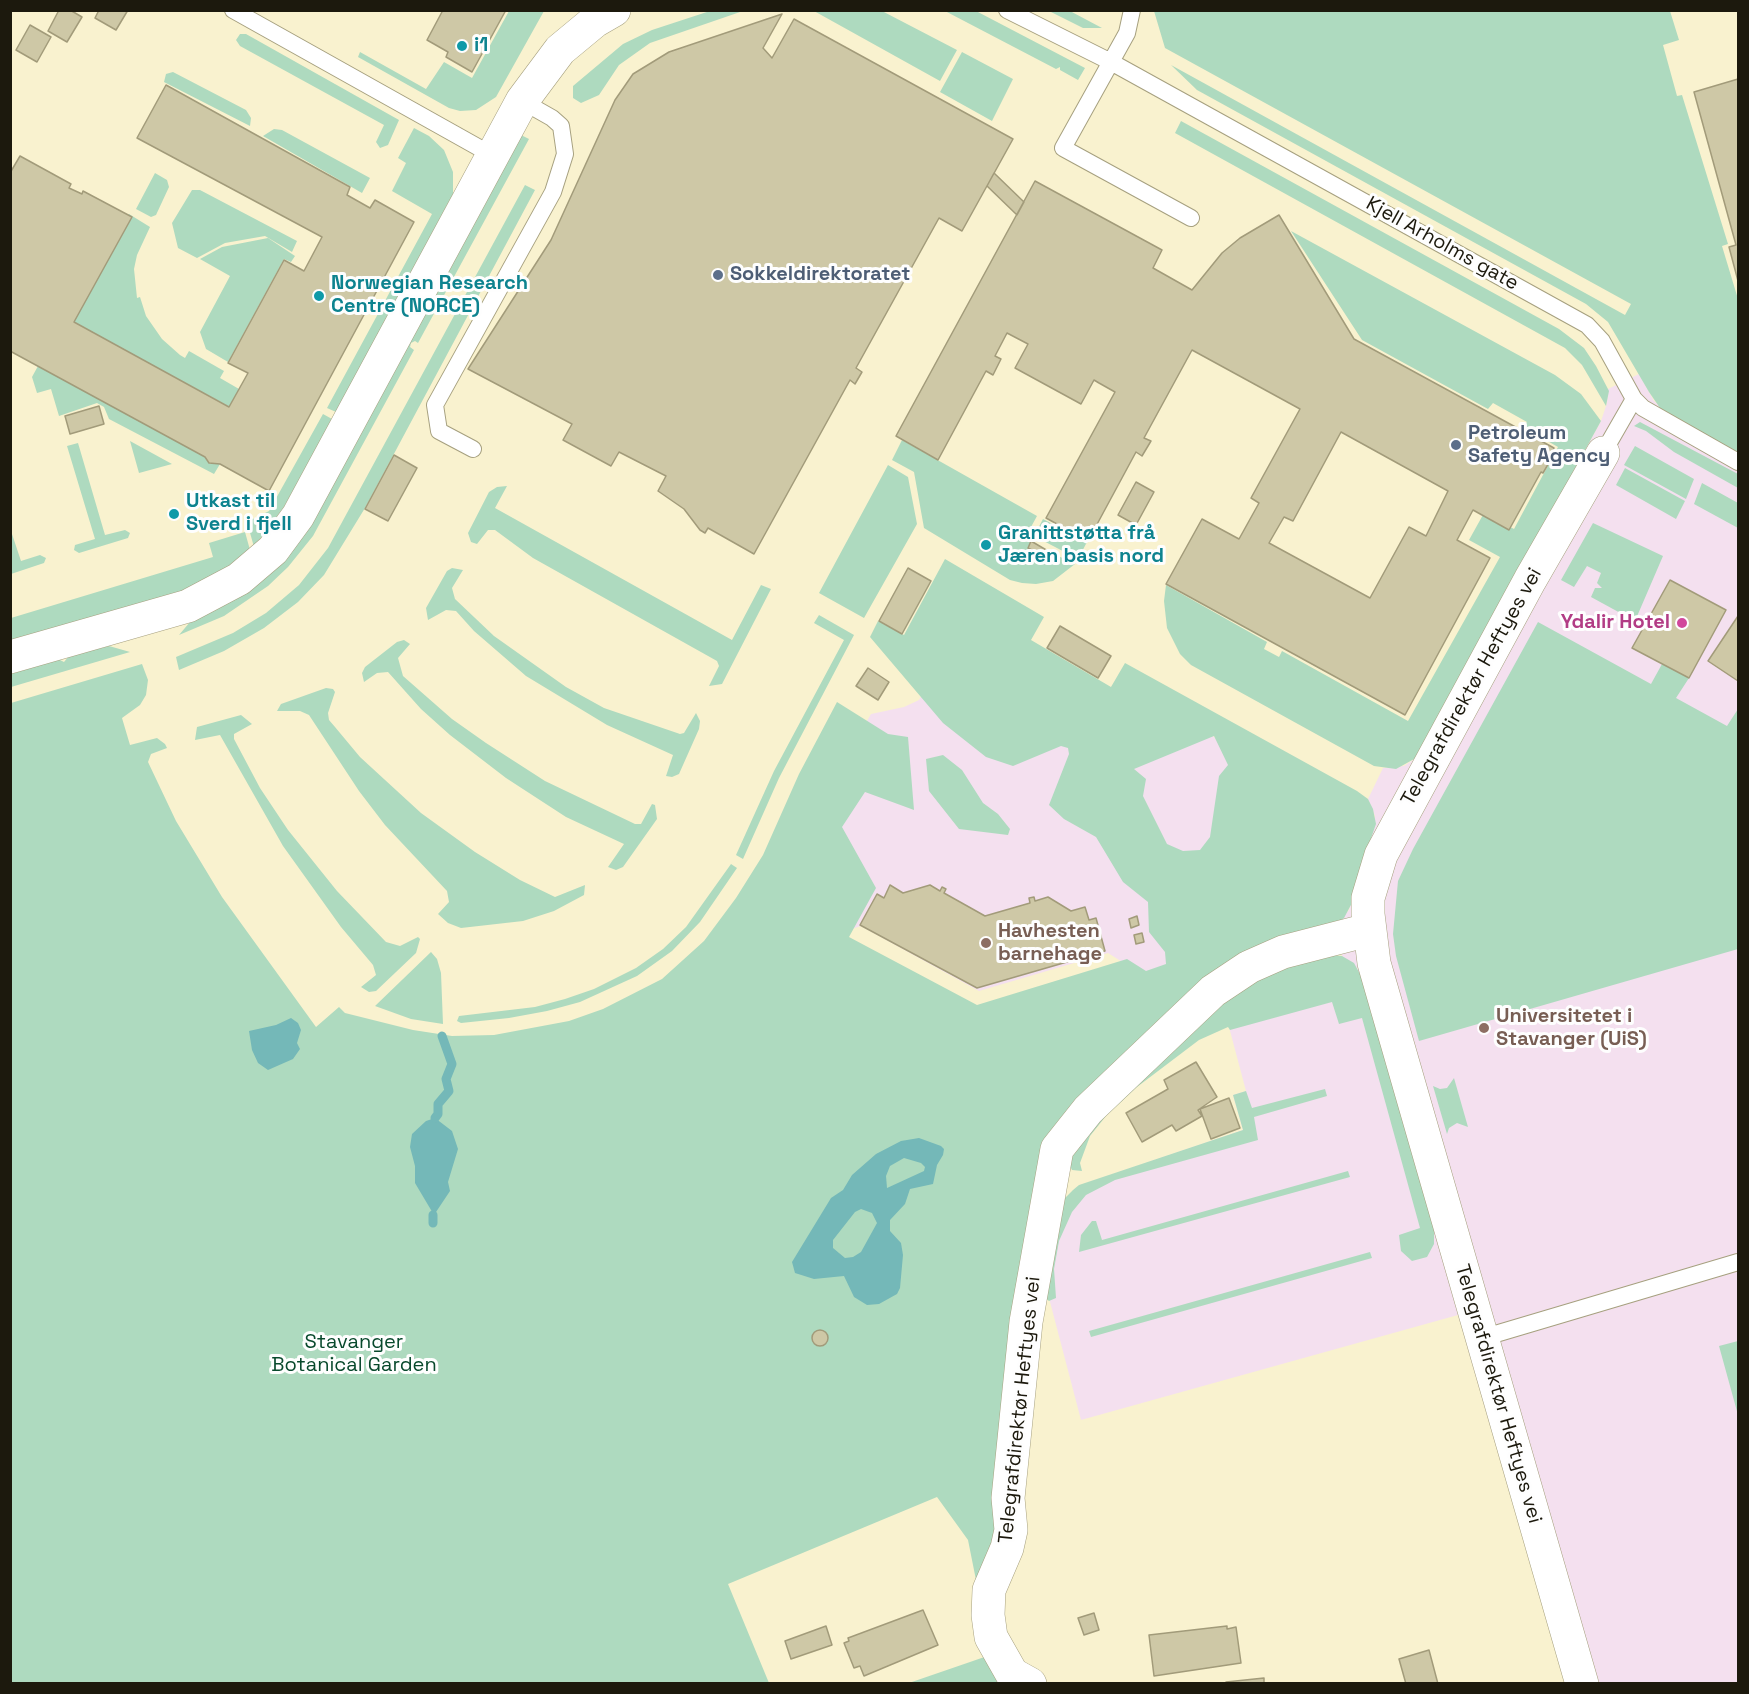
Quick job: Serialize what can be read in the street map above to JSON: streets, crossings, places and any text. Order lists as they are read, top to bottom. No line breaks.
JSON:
{"streets":{"street":["Telegrafdirektør Heftyes vei"],"lane":["Kjell Arholms gate"]},"parks":["Stavanger Botanical Garden"],"places":["i1","Sokkeldirektoratet","Norwegian Research Centre (NORCE)","Petroleum Safety Agency","Utkast til Sverd i fjell","Granittstøtta frå Jæren basis nord","Ydalir Hotel","Havhesten barnehage","Universitetet i Stavanger (UiS)"]}
